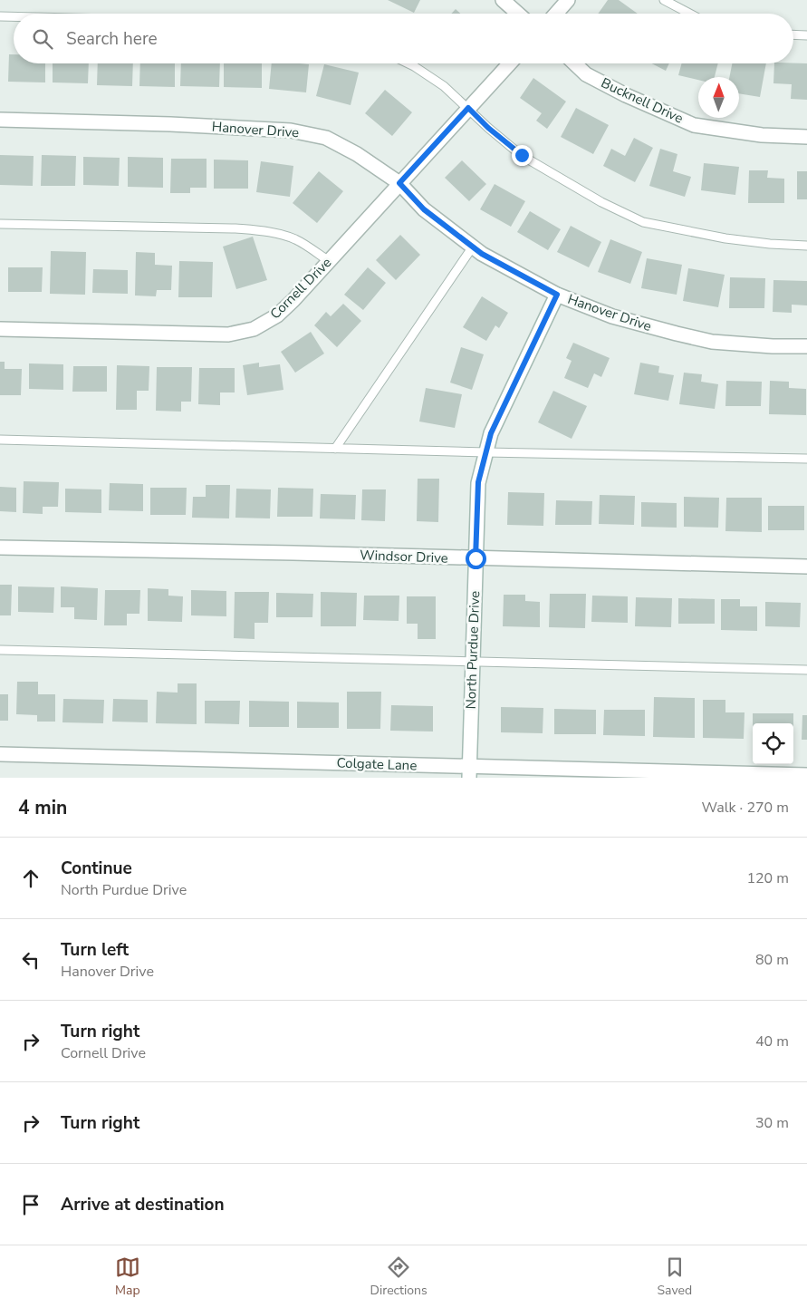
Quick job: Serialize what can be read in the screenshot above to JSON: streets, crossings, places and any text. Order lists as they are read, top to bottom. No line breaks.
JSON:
{"streets":{"street":["Bucknell Drive","Hanover Drive","Cornell Drive","Windsor Drive","North Purdue Drive","Colgate Lane"]},"crossings":[["Hanover Drive","Cornell Drive"],["Hanover Drive","North Purdue Drive"],["Windsor Drive","North Purdue Drive"],["North Purdue Drive","Colgate Lane"]],"north":"top","page":{"search":"Search here","heading":["4 min","Walk · 270 m"],"list":[["Continue","North Purdue Drive","120 m"],["Turn left","Hanover Drive","80 m"],["Turn right","Cornell Drive","40 m"],["Turn right","30 m"],"Arrive at destination"],"nav":["Map","Directions","Saved"]}}
